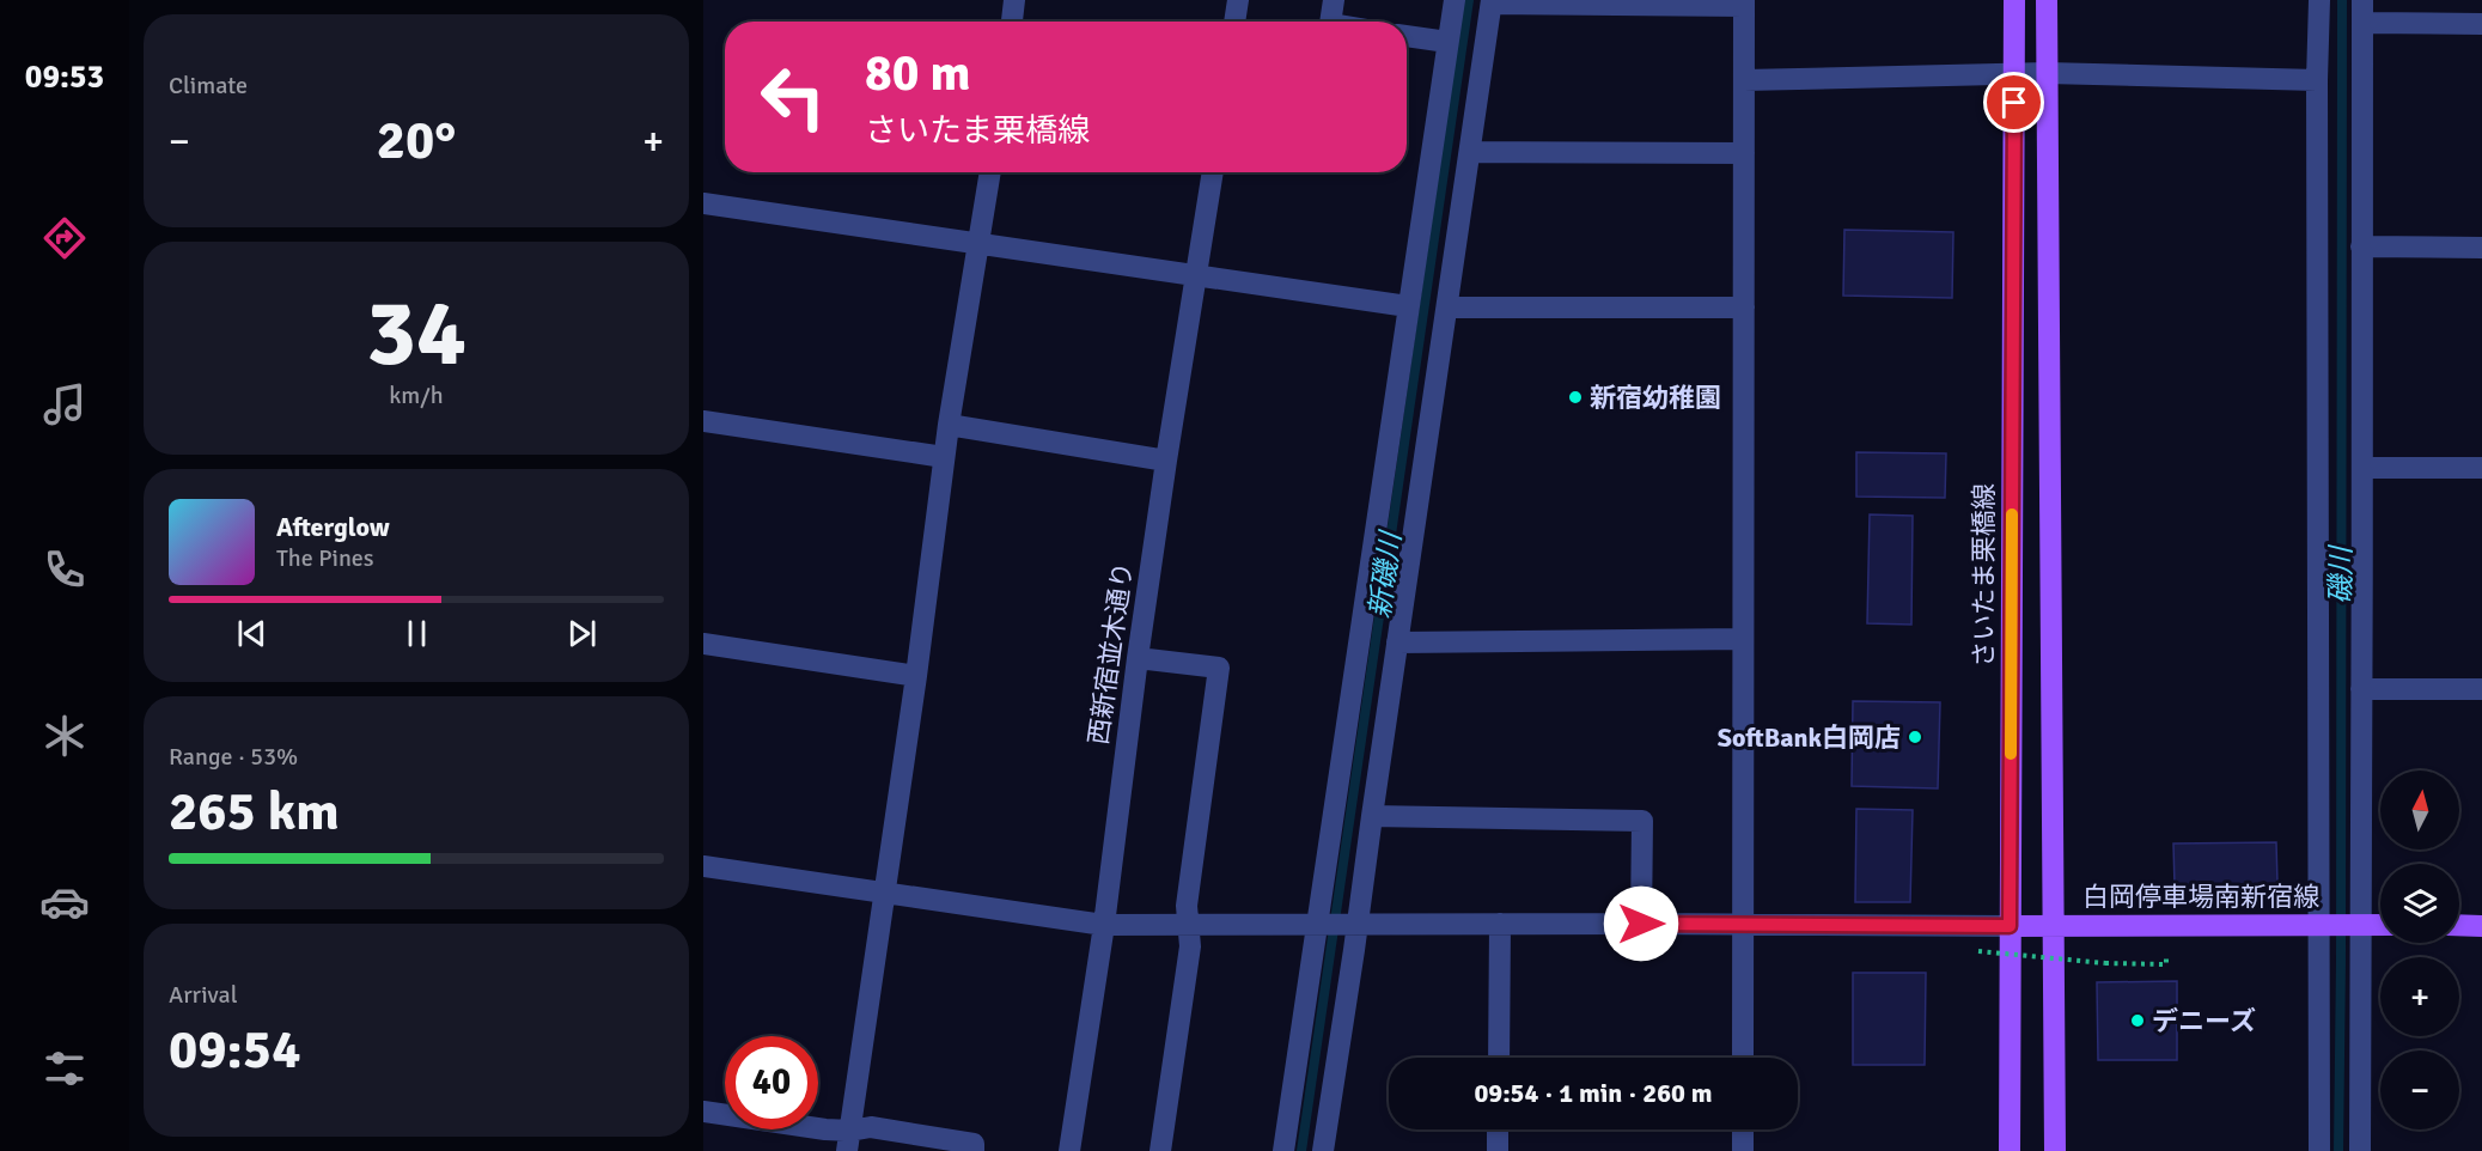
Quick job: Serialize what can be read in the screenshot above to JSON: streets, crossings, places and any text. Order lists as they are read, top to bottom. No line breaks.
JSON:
{"streets":{"main road":["さいたま栗橋線","白岡停車場南新宿線"],"street":["西新宿並木通り"]},"crossings":[["さいたま栗橋線","白岡停車場南新宿線"]],"water":["新磯川","磯川"],"places":["新宿幼稚園","SoftBank白岡店","デニーズ"],"north":"top","page":{"tabs":"09:53","tile":["Climate",["34","km/h"],["Range · 53%","265 km"],["Arrival","09:54"]],"turn":["80 m","さいたま栗橋線"],"heat":["−","20°","+"],"song":["Afterglow","The Pines"],"map_buttons":["+","−"],"limit":"40","trip":"09:54 · 1 min · 260 m"}}
